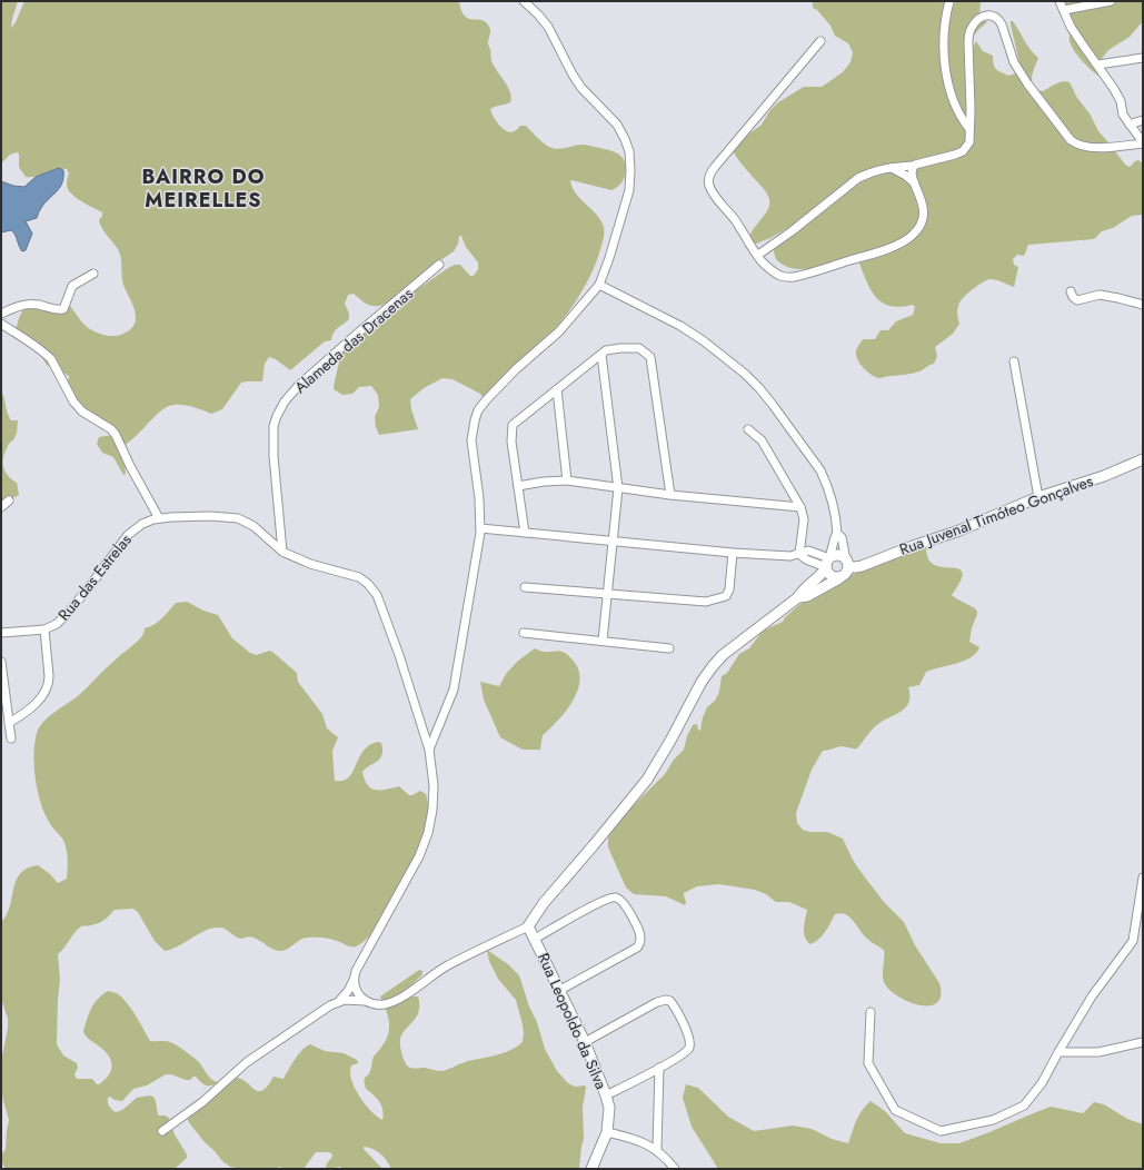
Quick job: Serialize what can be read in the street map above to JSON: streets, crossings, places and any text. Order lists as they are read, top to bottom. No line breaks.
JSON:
{"streets":{"street":["Alameda das Dracenas","Rua Juvenal Timóteo Gonçalves","Rua das Estrelas","Rua Leopoldo da Silva"]},"districts":["BAIRRO DO MEIRELLES"]}
